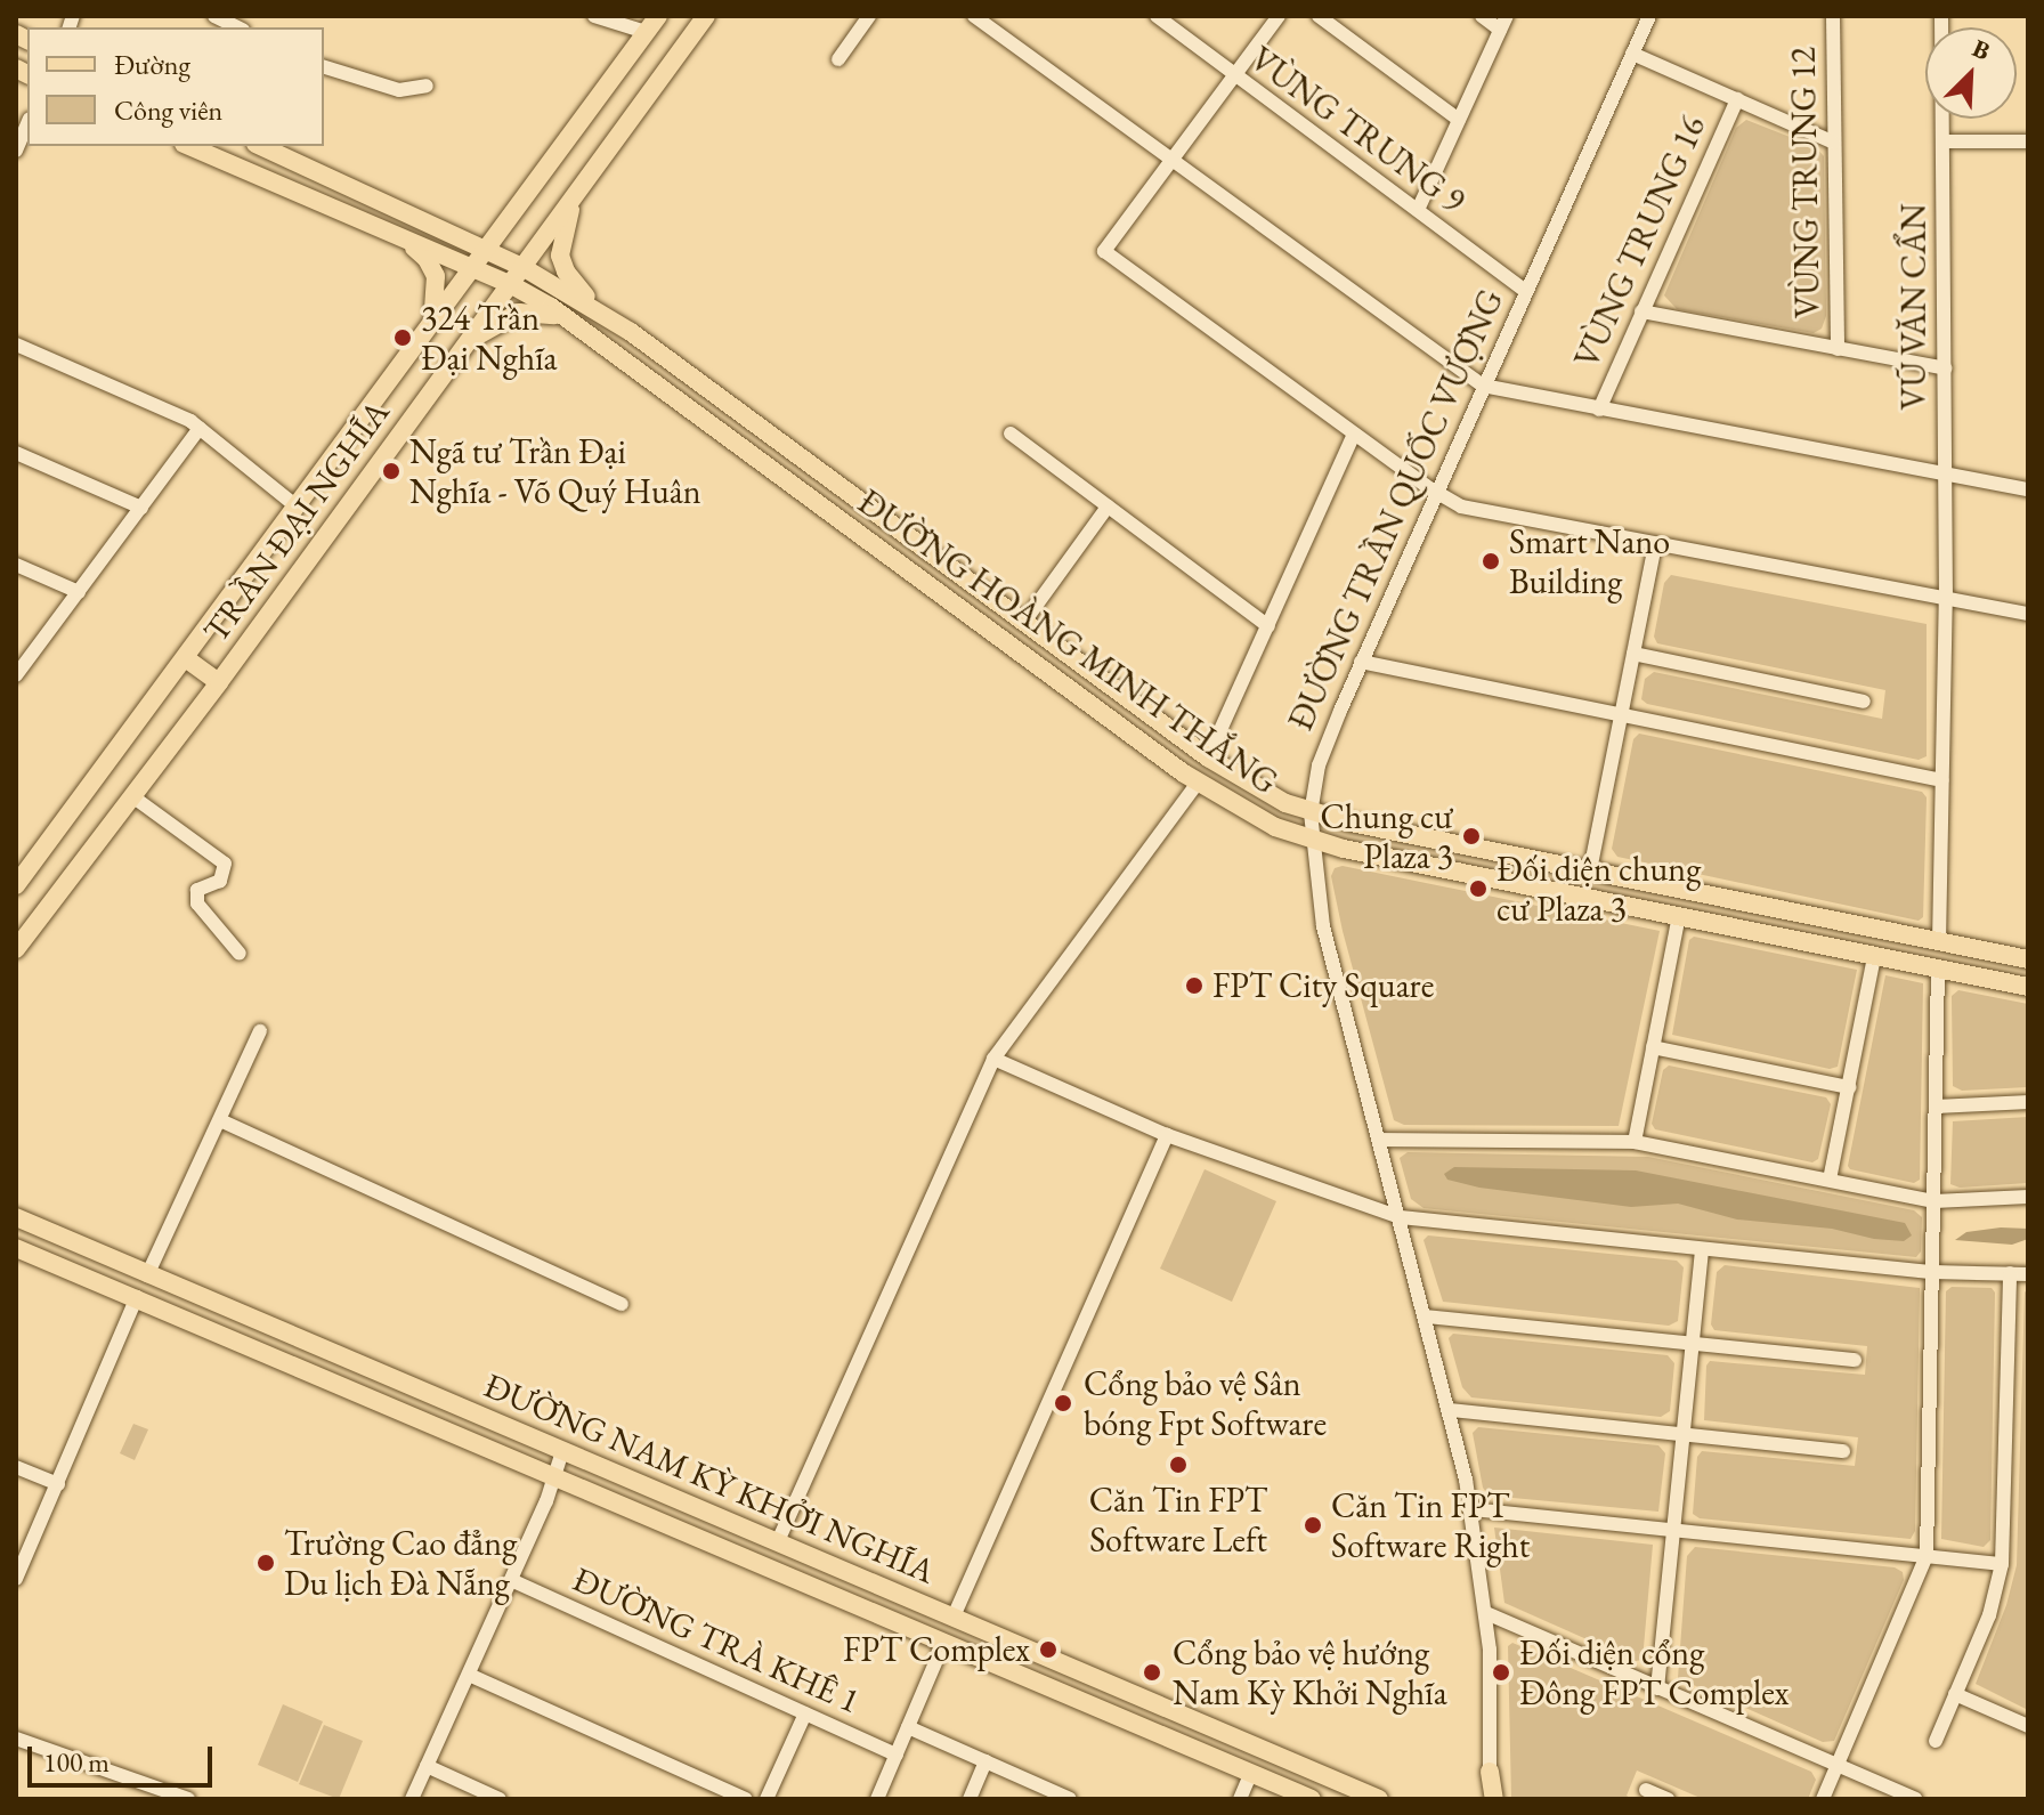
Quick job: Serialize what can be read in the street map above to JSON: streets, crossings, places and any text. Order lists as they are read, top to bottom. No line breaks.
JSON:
{"streets":{"main road":["TRẦN ĐẠI NGHĨA","ĐƯỜNG HOÀNG MINH THẮNG","ĐƯỜNG NAM KỲ KHỞI NGHĨA"],"street":["VÙNG TRUNG 9","VÙNG TRUNG 12","VÙNG TRUNG 16","VŨ VĂN CẨN","ĐƯỜNG TRẦN QUỐC VƯỢNG","ĐƯỜNG TRÀ KHÊ 1"]},"crossings":[["VÙNG TRUNG 9","ĐƯỜNG TRẦN QUỐC VƯỢNG"],["VŨ VĂN CẨN","ĐƯỜNG HOÀNG MINH THẮNG"],["ĐƯỜNG TRẦN QUỐC VƯỢNG","ĐƯỜNG HOÀNG MINH THẮNG"],["TRẦN ĐẠI NGHĨA","ĐƯỜNG HOÀNG MINH THẮNG"]],"places":["324 Trần Đại Nghĩa","Ngã tư Trần Đại Nghĩa - Võ Quý Huân","Smart Nano Building","Chung cư Plaza 3","Đối diện chung cư Plaza 3","FPT City Square","Cổng bảo vệ Sân bóng Fpt Software","Căn Tin FPT Software Left","Căn Tin FPT Software Right","Trường Cao đẳng Du lịch Đà Nẵng","FPT Complex","Cổng bảo vệ hướng Nam Kỳ Khởi Nghĩa","Đối diện cổng Đông FPT Complex"],"legend":["Đường","Công viên"],"scale_bar":"100 m","north":"top right"}
